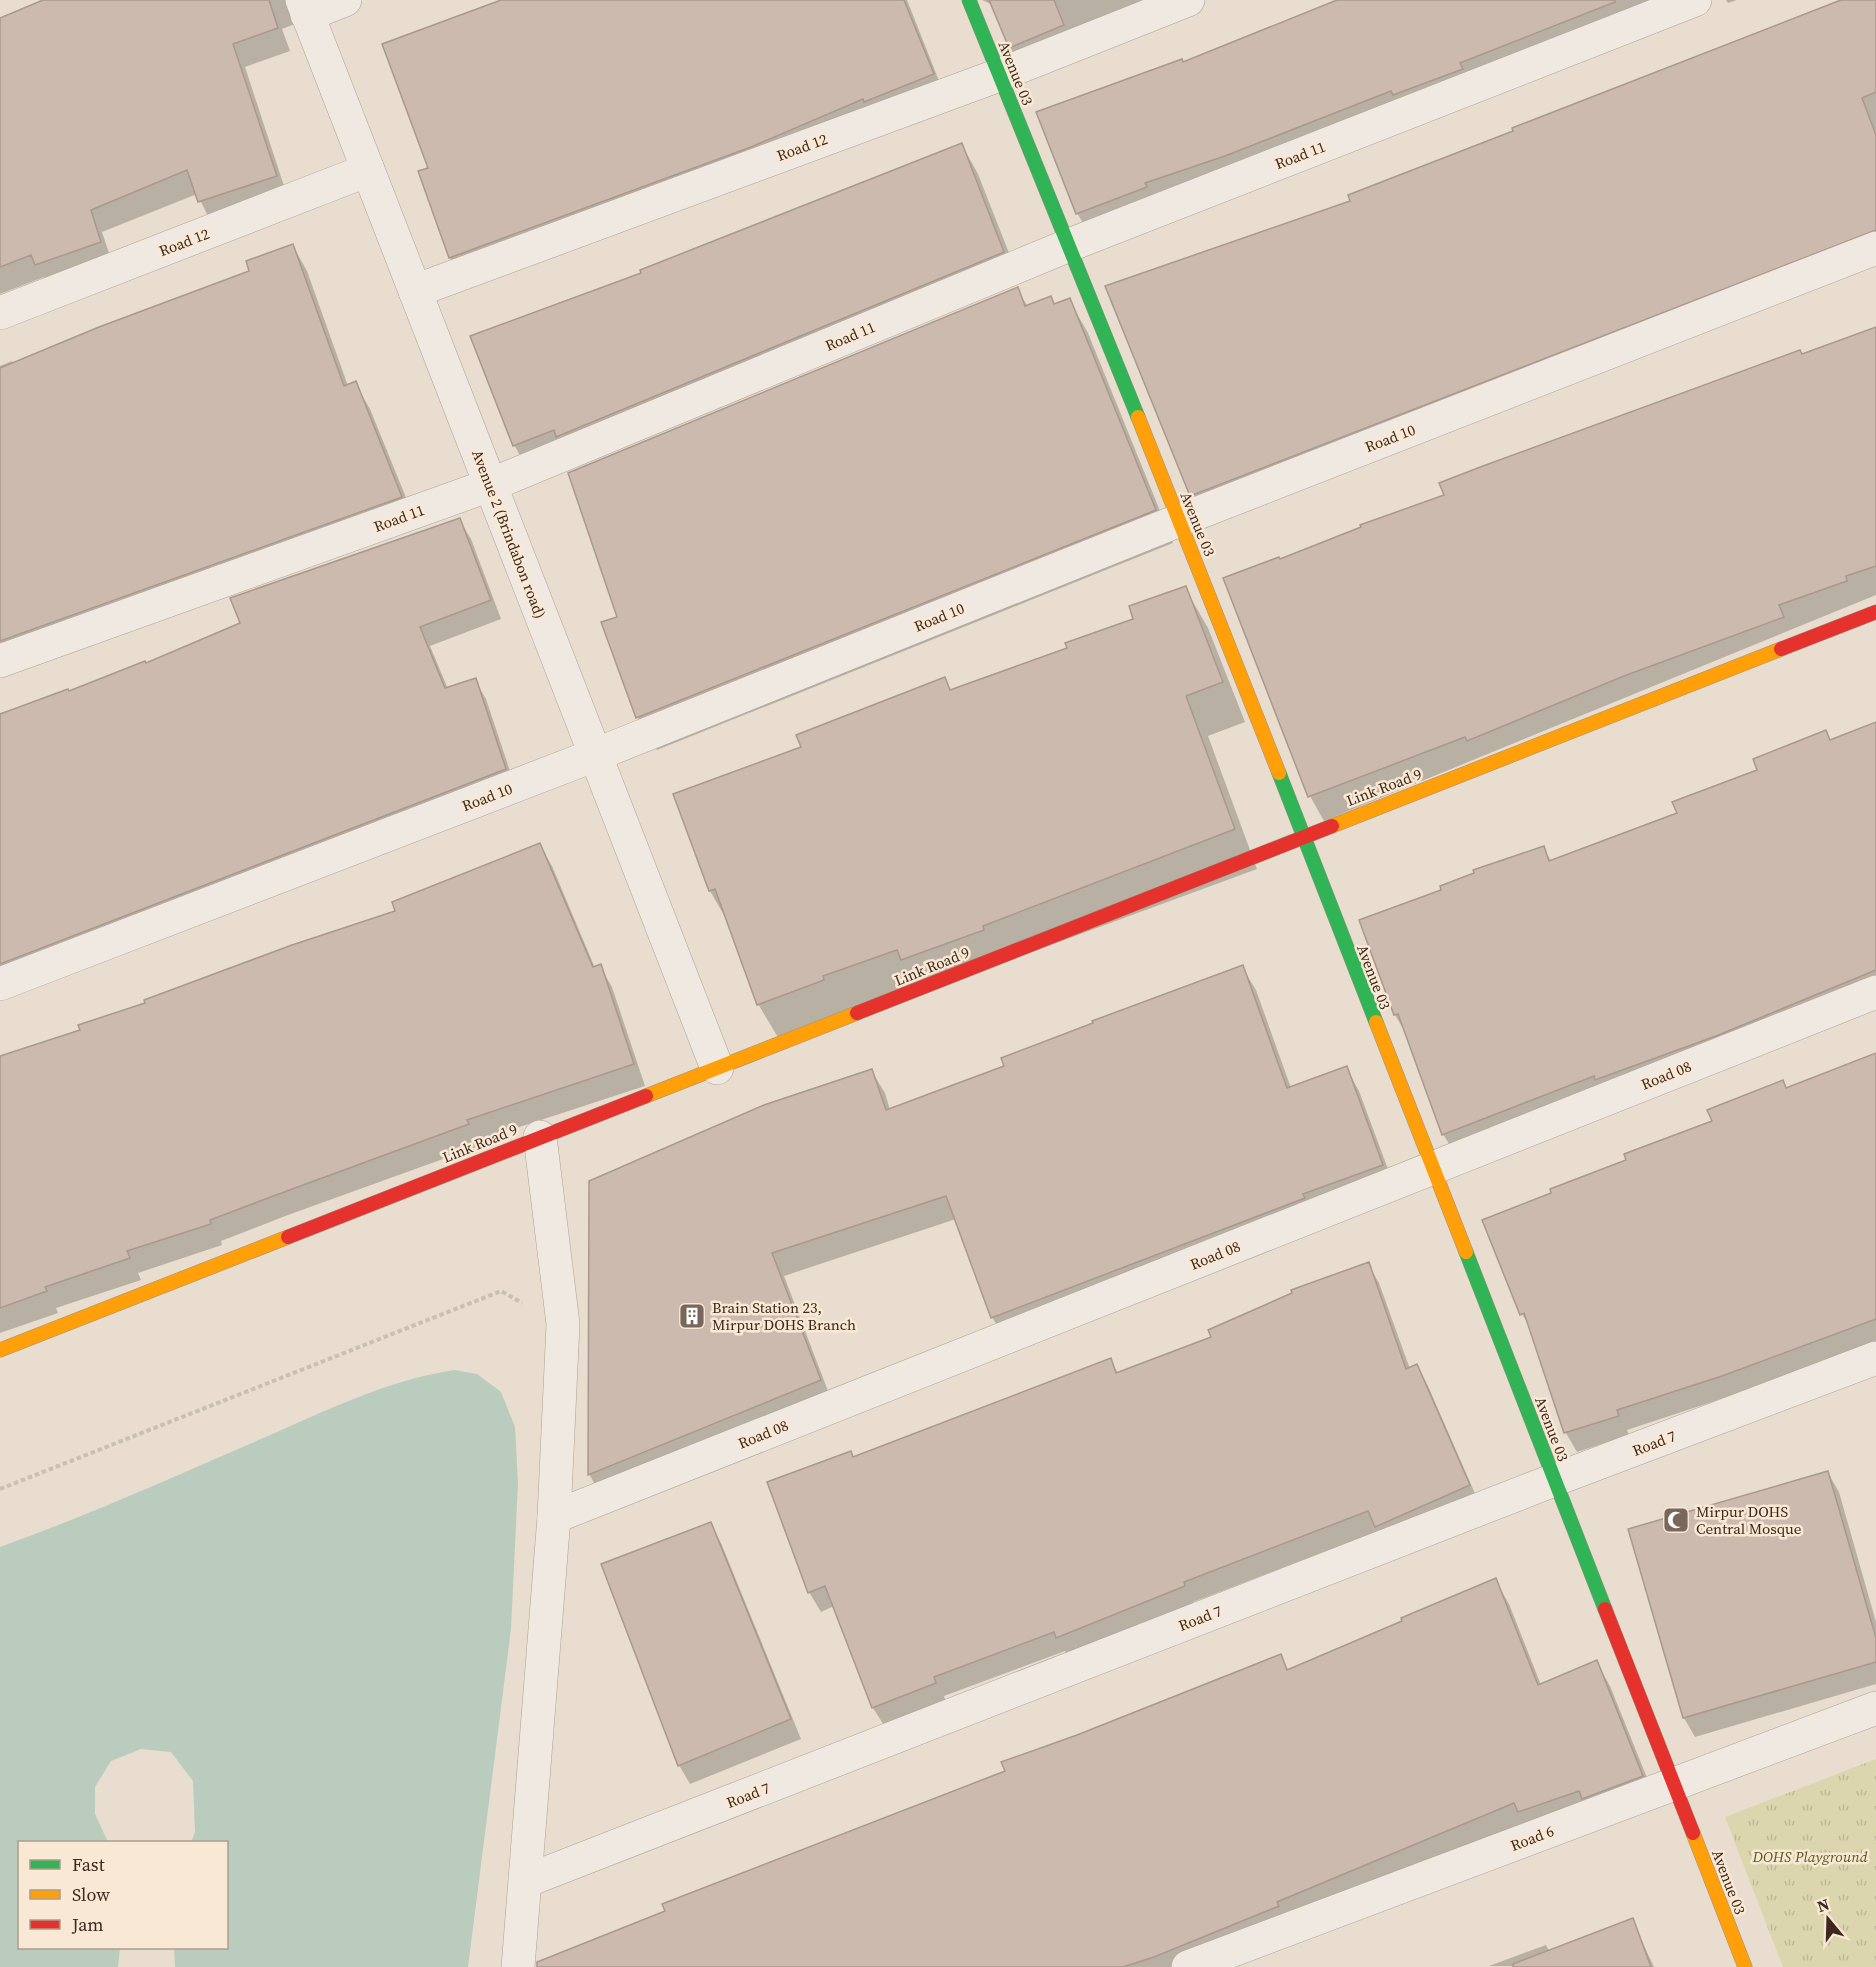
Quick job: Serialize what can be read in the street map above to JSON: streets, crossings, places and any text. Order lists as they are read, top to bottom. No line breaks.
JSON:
{"streets":{"street":["Avenue 03","Road 12","Road 11","Road 10","Avenue 2 (Brindabon road)","Link Road 9","Road 08","Road 7","Road 6"]},"crossings":[["Avenue 03","Road 12"],["Avenue 03","Road 11"],["Avenue 03","Road 10"],["Avenue 03","Link Road 9"],["Avenue 03","Road 08"],["Avenue 03","Road 7"],["Avenue 03","Road 6"],["Road 12","Avenue 2 (Brindabon road)"],["Road 11","Avenue 2 (Brindabon road)"],["Road 10","Avenue 2 (Brindabon road)"],["Avenue 2 (Brindabon road)","Link Road 9"]],"parks":["DOHS Playground"],"places":{"building":["Brain Station 23, Mirpur DOHS Branch"],"mosque":["Mirpur DOHS Central Mosque"]},"legend":["Fast","Slow","Jam"],"north":"top"}
